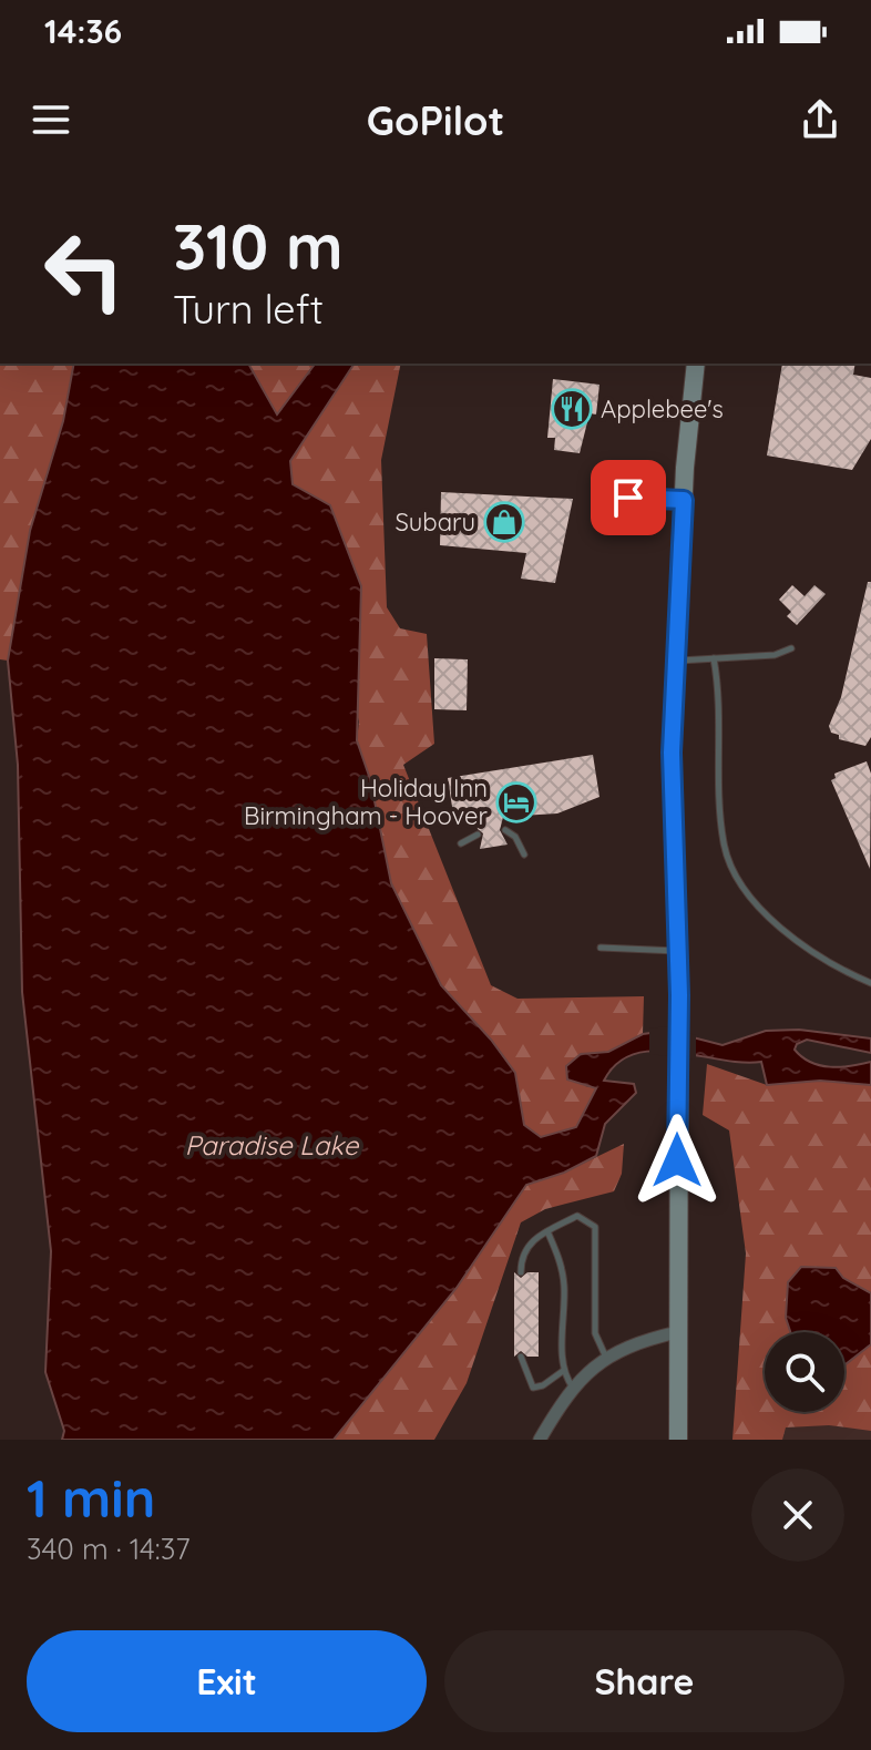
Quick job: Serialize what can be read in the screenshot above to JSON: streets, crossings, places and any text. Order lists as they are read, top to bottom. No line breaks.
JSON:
{"water":["Paradise Lake"],"places":{"restaurant":["Applebee's"],"shop":["Subaru"],"hotel":["Holiday Inn Birmingham - Hoover"]},"page":{"status":"14:36","header":"GoPilot","turn":["310 m","Turn left"],"heading":["1 min","340 m · 14:37"],"buttons":["Exit","Share"]}}
